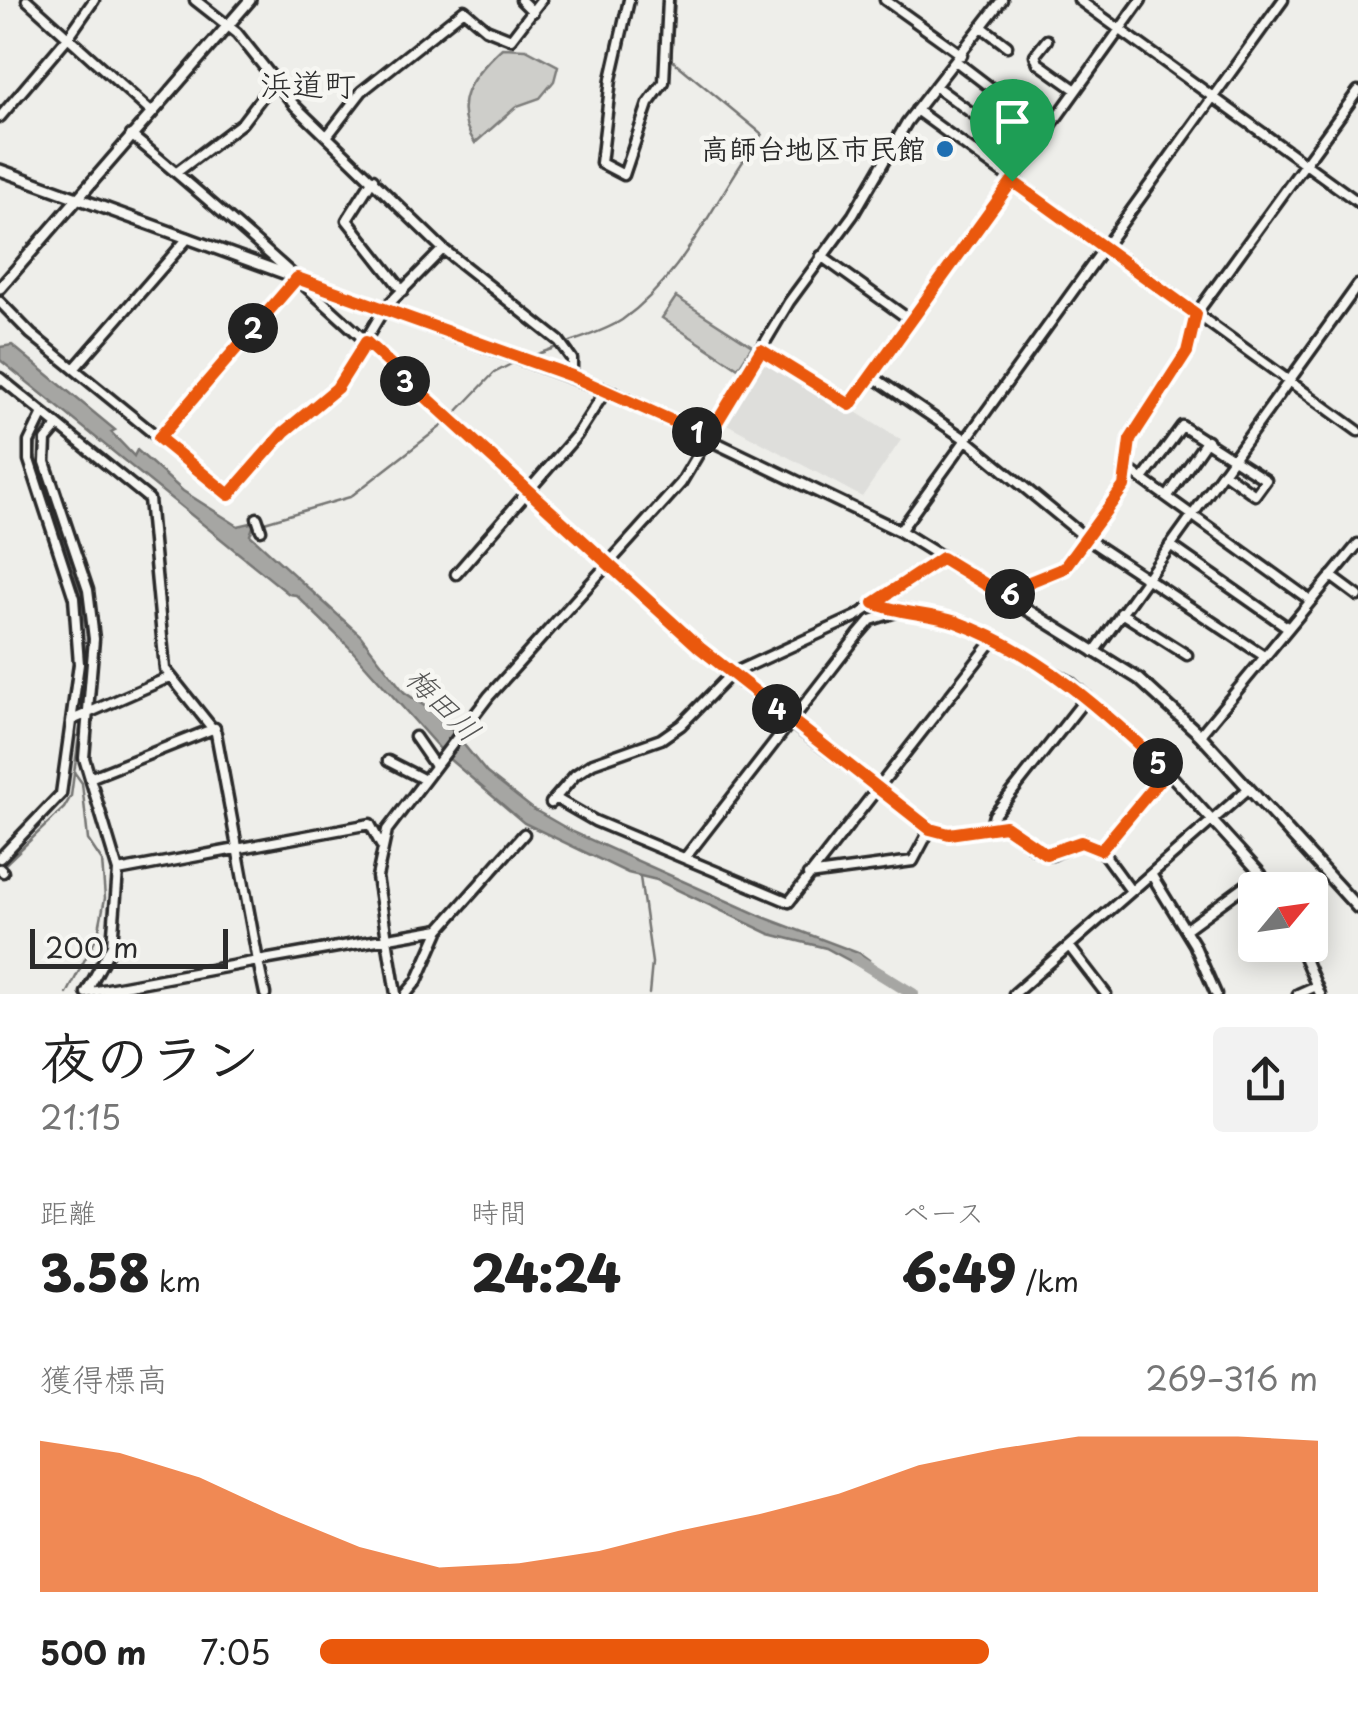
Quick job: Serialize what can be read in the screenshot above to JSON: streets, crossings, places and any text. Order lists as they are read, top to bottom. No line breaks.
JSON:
{"districts":["浜道町"],"water":["梅田川"],"places":["高師台地区市民館"],"scale_bar":"200 m","north":"top right","page":{"pins":["2","3","1","6","4","5"],"scale":"200 m","heading":["夜のラン","21:15"],"stats":[["距離","3.58 km"],["時間","24:24"],["ペース","6:49 /km"]],"chart":["獲得標高","269–316 m"],"list":[{"name":"500 m","note":"7:05"}]}}
